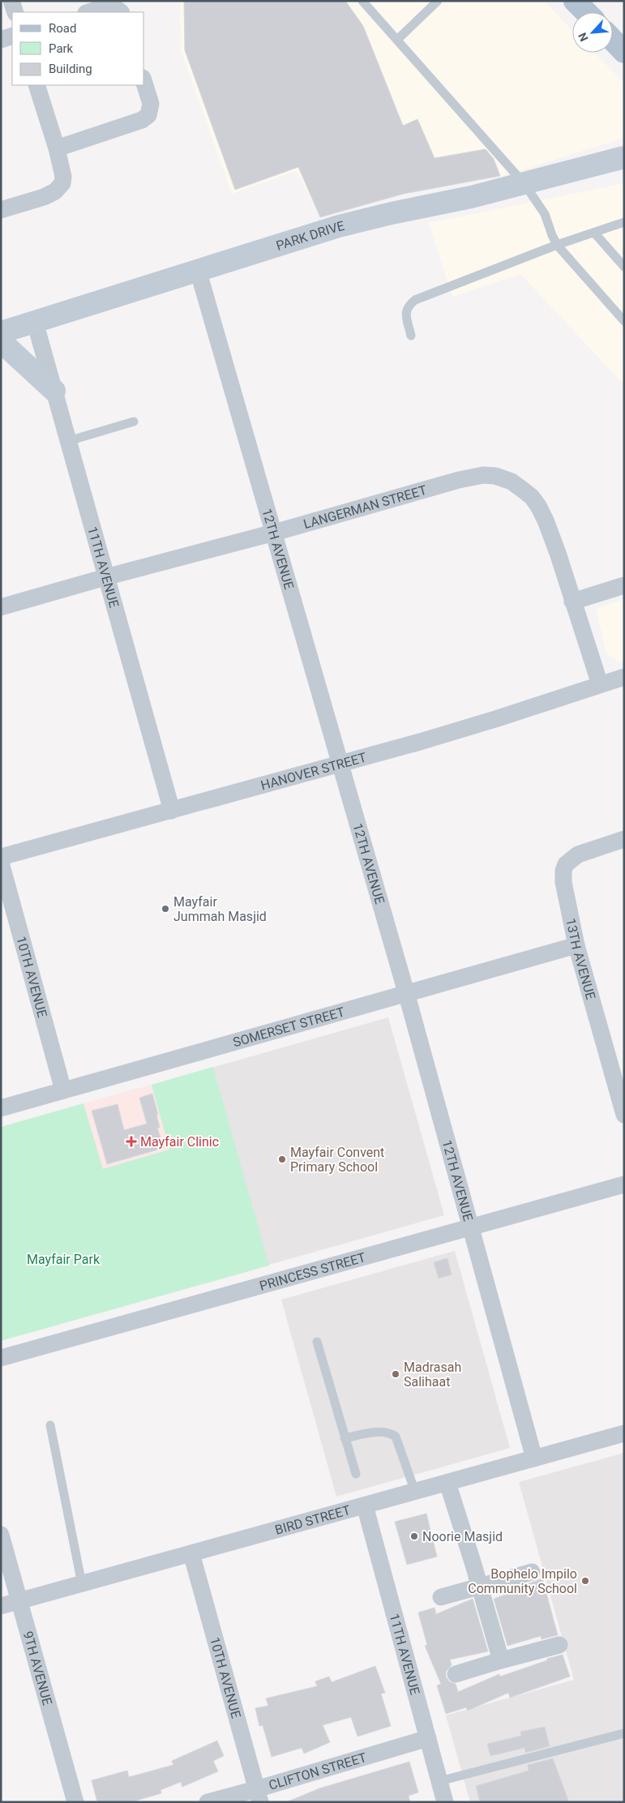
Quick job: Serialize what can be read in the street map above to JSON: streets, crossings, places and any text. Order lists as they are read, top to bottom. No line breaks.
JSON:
{"streets":{"street":["PARK DRIVE","LANGERMAN STREET","12TH AVENUE","11TH AVENUE","HANOVER STREET","13TH AVENUE","10TH AVENUE","SOMERSET STREET","PRINCESS STREET","BIRD STREET","9TH AVENUE","CLIFTON STREET"]},"crossings":[["PARK DRIVE","12TH AVENUE"],["PARK DRIVE","11TH AVENUE"],["LANGERMAN STREET","12TH AVENUE"],["LANGERMAN STREET","11TH AVENUE"],["LANGERMAN STREET","HANOVER STREET"],["12TH AVENUE","HANOVER STREET"],["12TH AVENUE","SOMERSET STREET"],["12TH AVENUE","PRINCESS STREET"],["12TH AVENUE","BIRD STREET"],["11TH AVENUE","HANOVER STREET"],["11TH AVENUE","BIRD STREET"],["11TH AVENUE","CLIFTON STREET"],["13TH AVENUE","SOMERSET STREET"],["10TH AVENUE","SOMERSET STREET"],["10TH AVENUE","BIRD STREET"],["10TH AVENUE","CLIFTON STREET"],["BIRD STREET","9TH AVENUE"]],"parks":["Mayfair Park"],"places":{"other":["Mayfair Jummah Masjid","Mayfair Convent Primary School","Madrasah Salihaat","Noorie Masjid","Bophelo Impilo Community School"],"health":["Mayfair Clinic"]},"legend":["Road","Park","Building"],"north":"bottom left"}
